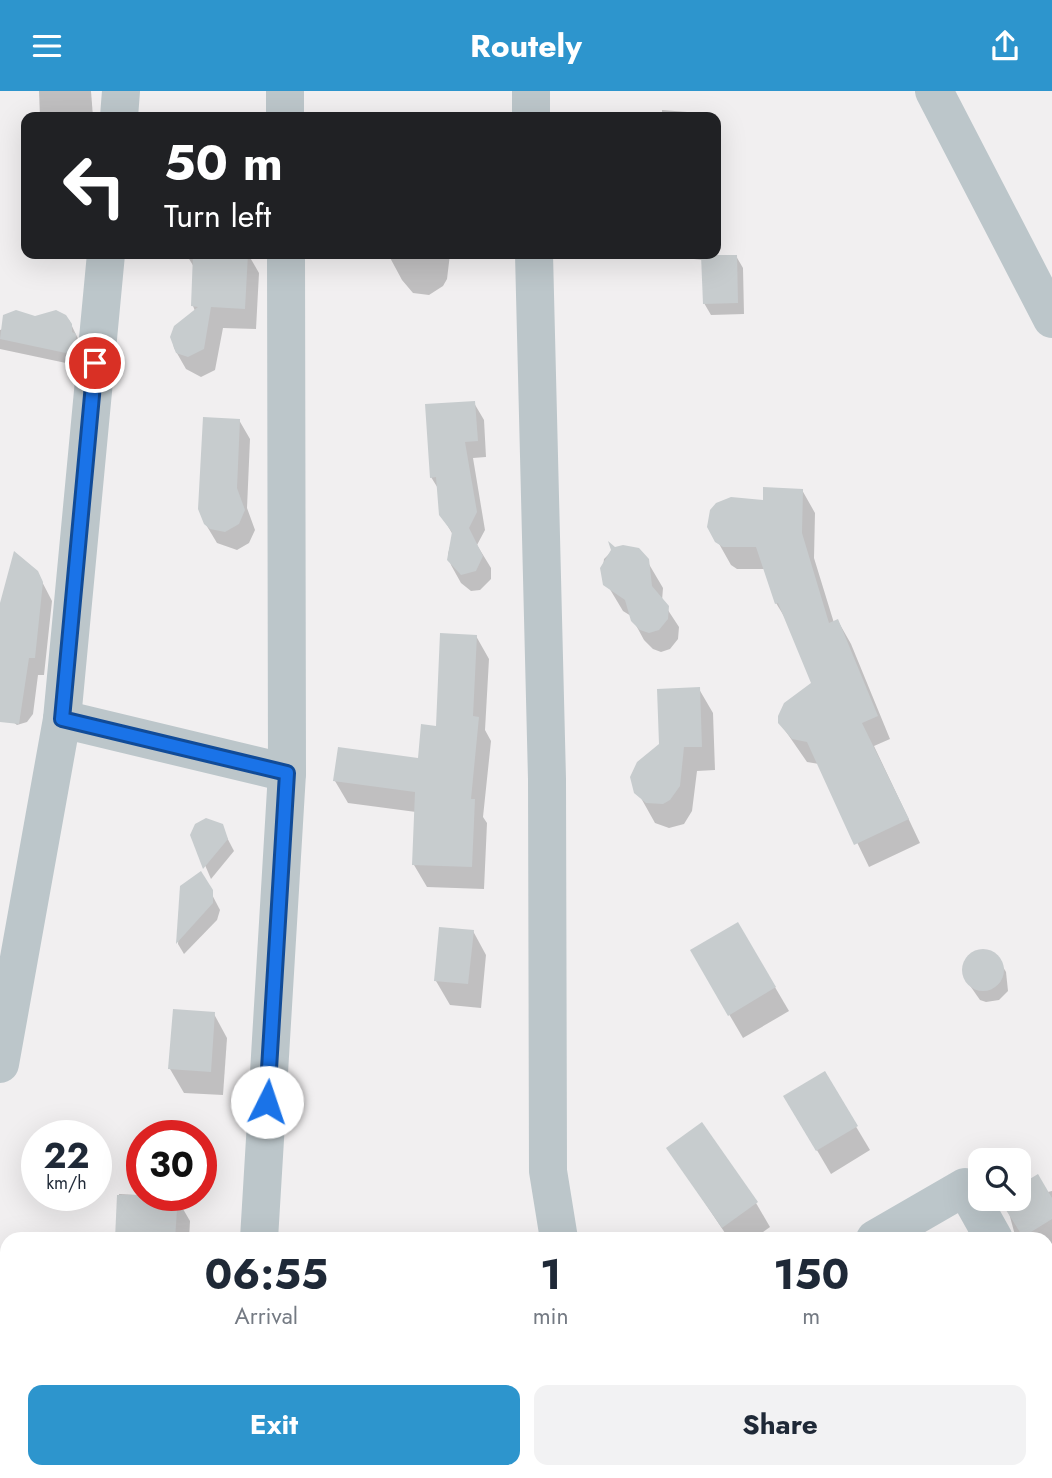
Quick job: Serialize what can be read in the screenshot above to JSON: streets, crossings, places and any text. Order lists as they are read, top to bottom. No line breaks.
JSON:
{"page":{"header":"Routely","turn":["50 m","Turn left"],"speed":"22 km/h","limit":"30","eta":["06:55","Arrival","1","min","150","m"],"buttons":["Exit","Share"]}}
